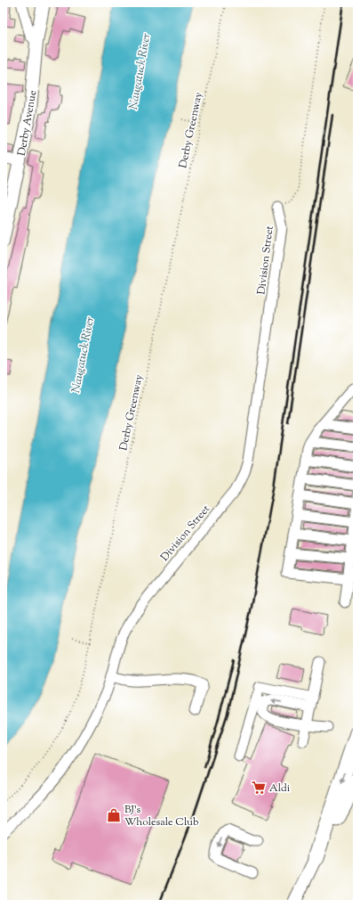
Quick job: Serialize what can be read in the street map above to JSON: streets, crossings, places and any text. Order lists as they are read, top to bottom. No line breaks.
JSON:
{"streets":{"main road":["Derby Avenue"],"street":["Division Street"],"path":["Derby Greenway"]},"water":["Naugatuck River"],"places":{"supermarket":["Aldi"],"shop":["BJ's Wholesale Club"]}}
